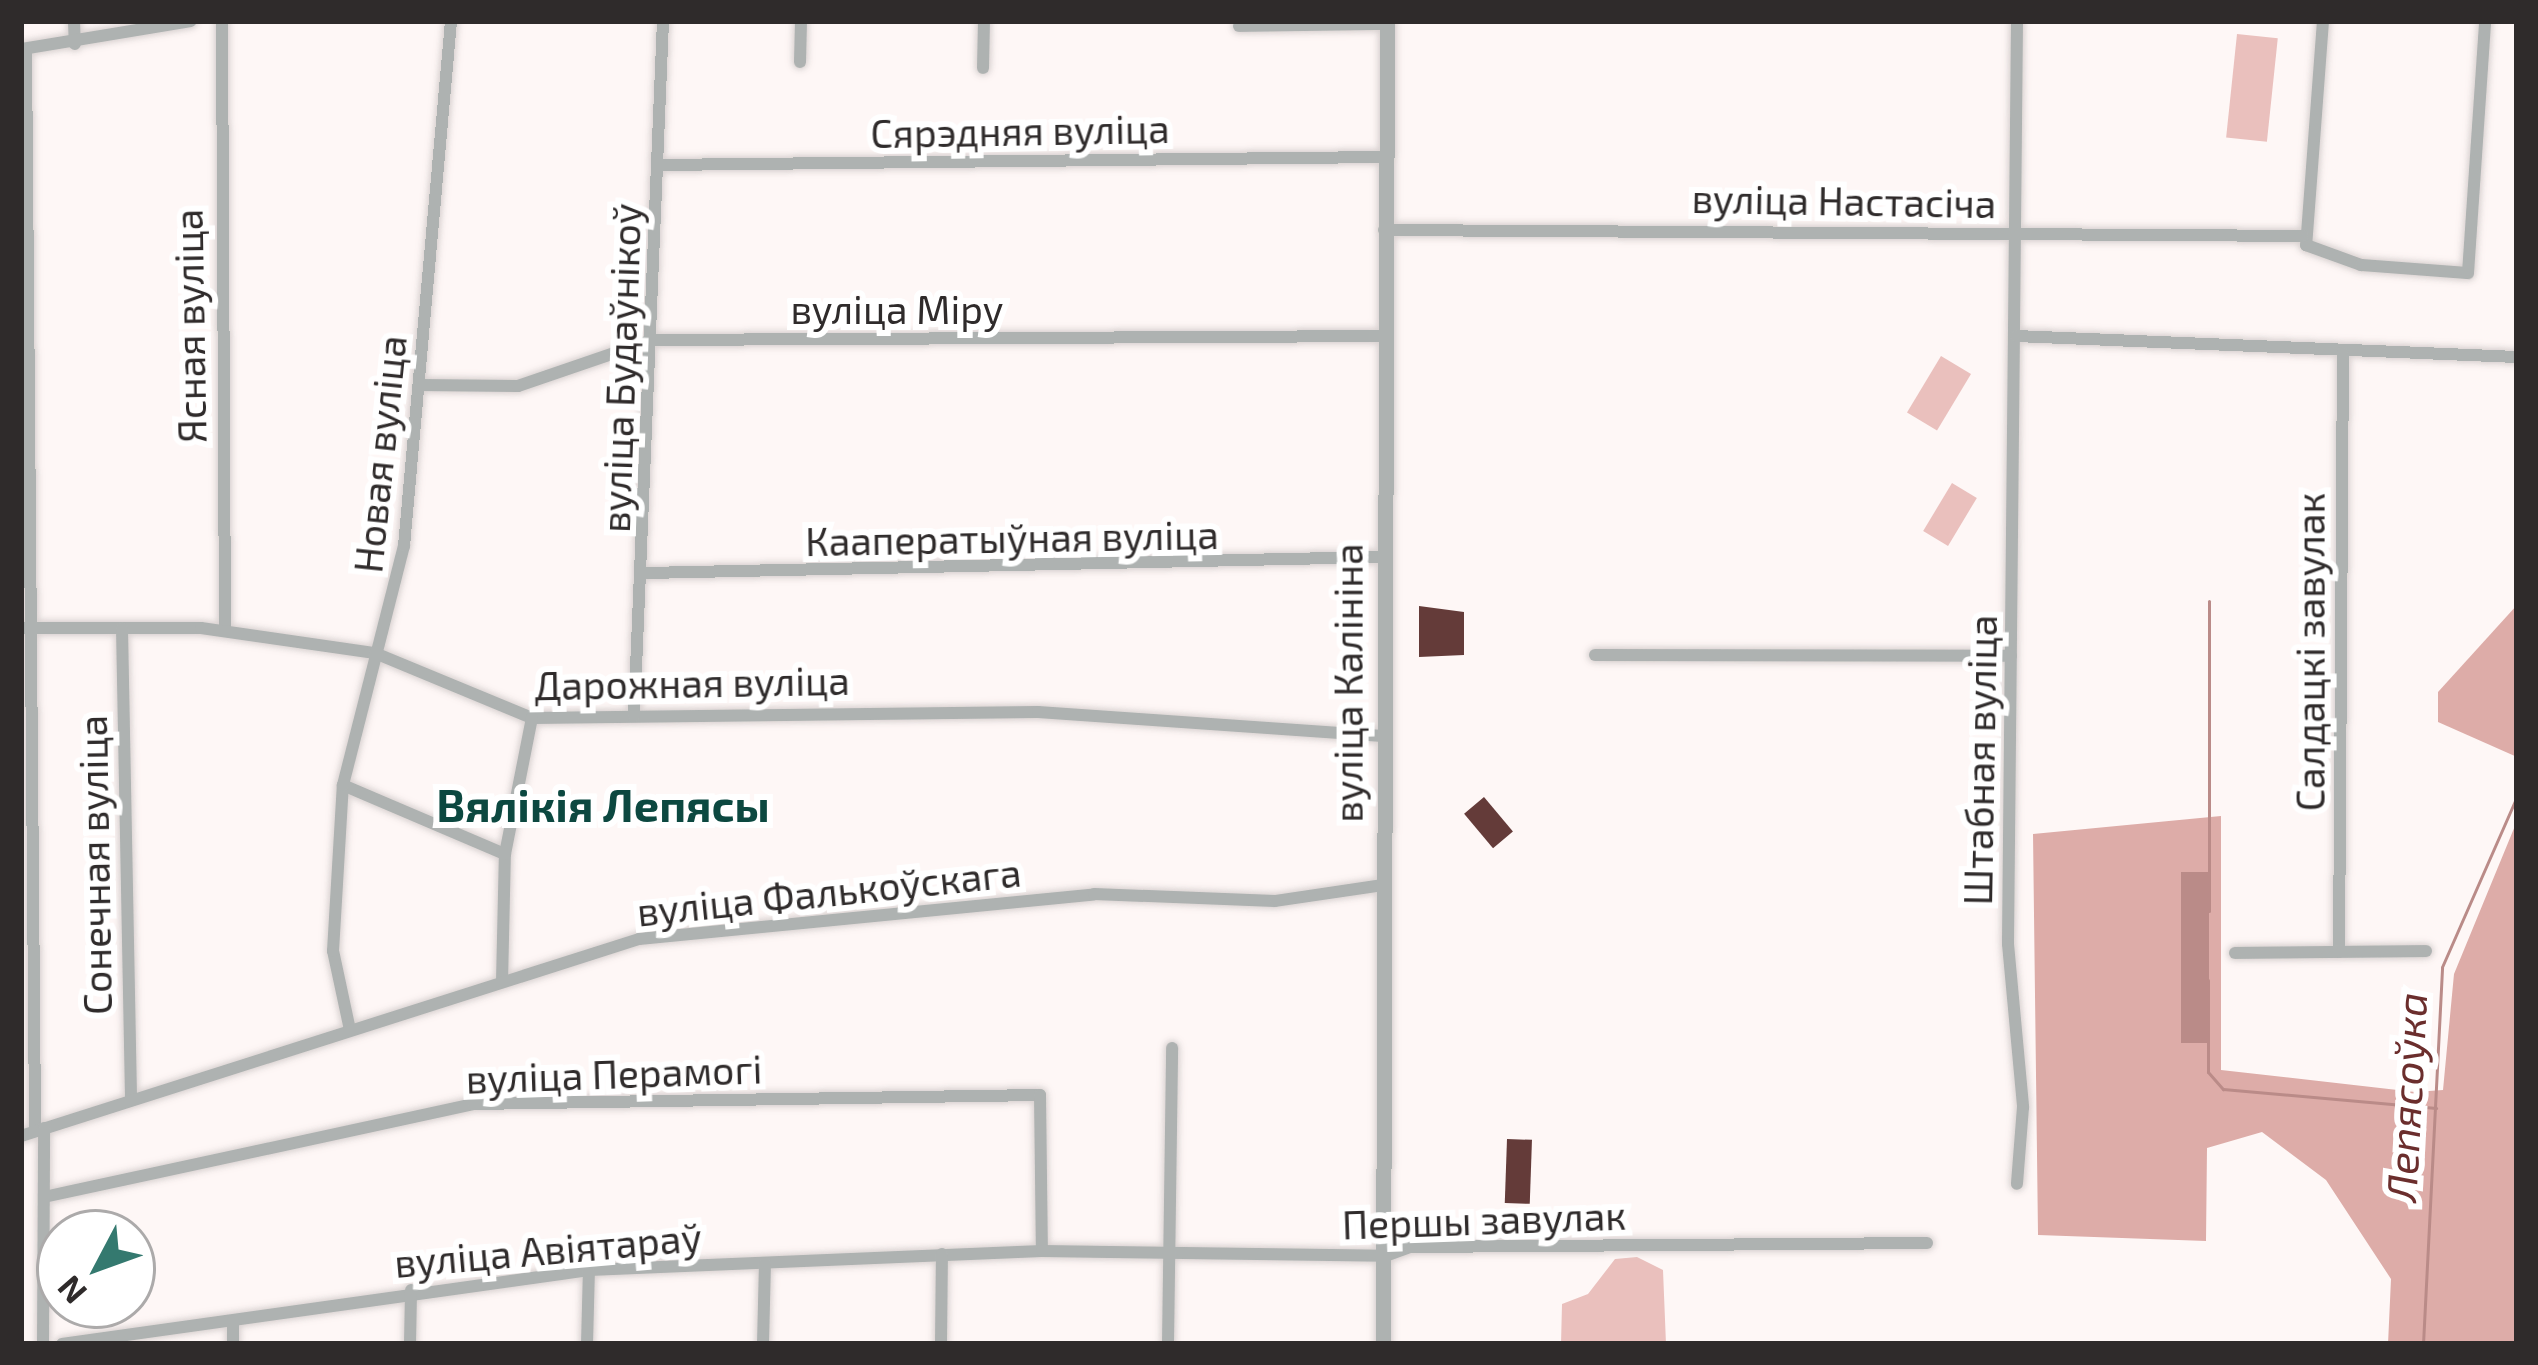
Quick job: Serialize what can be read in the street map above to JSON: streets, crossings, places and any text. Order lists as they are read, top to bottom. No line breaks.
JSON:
{"streets":{"street":["Сярэдняя вуліца","вуліца Настасіча","вуліца Міру","Ясная вуліца","вуліца Будаўнікоў","Новая вуліца","Кааператыўная вуліца","Салдацкі завулак","Дарожная вуліца","вуліца Калініна","Штабная вуліца","Сонечная вуліца","вуліца Фалькоўскага","вуліца Перамогі","Першы завулак","вуліца Авіятараў"]},"crossings":[["Сярэдняя вуліца","вуліца Будаўнікоў"],["Сярэдняя вуліца","вуліца Калініна"],["вуліца Настасіча","вуліца Калініна"],["вуліца Настасіча","Штабная вуліца"],["вуліца Міру","вуліца Будаўнікоў"],["вуліца Міру","Новая вуліца"],["вуліца Міру","вуліца Калініна"],["Ясная вуліца","Дарожная вуліца"],["вуліца Будаўнікоў","Кааператыўная вуліца"],["вуліца Будаўнікоў","Дарожная вуліца"],["Новая вуліца","Дарожная вуліца"],["Новая вуліца","вуліца Фалькоўскага"],["Кааператыўная вуліца","вуліца Калініна"],["Дарожная вуліца","вуліца Калініна"],["Дарожная вуліца","Сонечная вуліца"],["вуліца Калініна","вуліца Фалькоўскага"],["вуліца Калініна","Першы завулак"],["Сонечная вуліца","вуліца Фалькоўскага"],["вуліца Перамогі","Першы завулак"],["вуліца Перамогі","вуліца Авіятараў"],["Першы завулак","вуліца Авіятараў"]],"districts":["Вялікія Лепясы"],"water":["Лепясоўка"],"north":"bottom left"}
